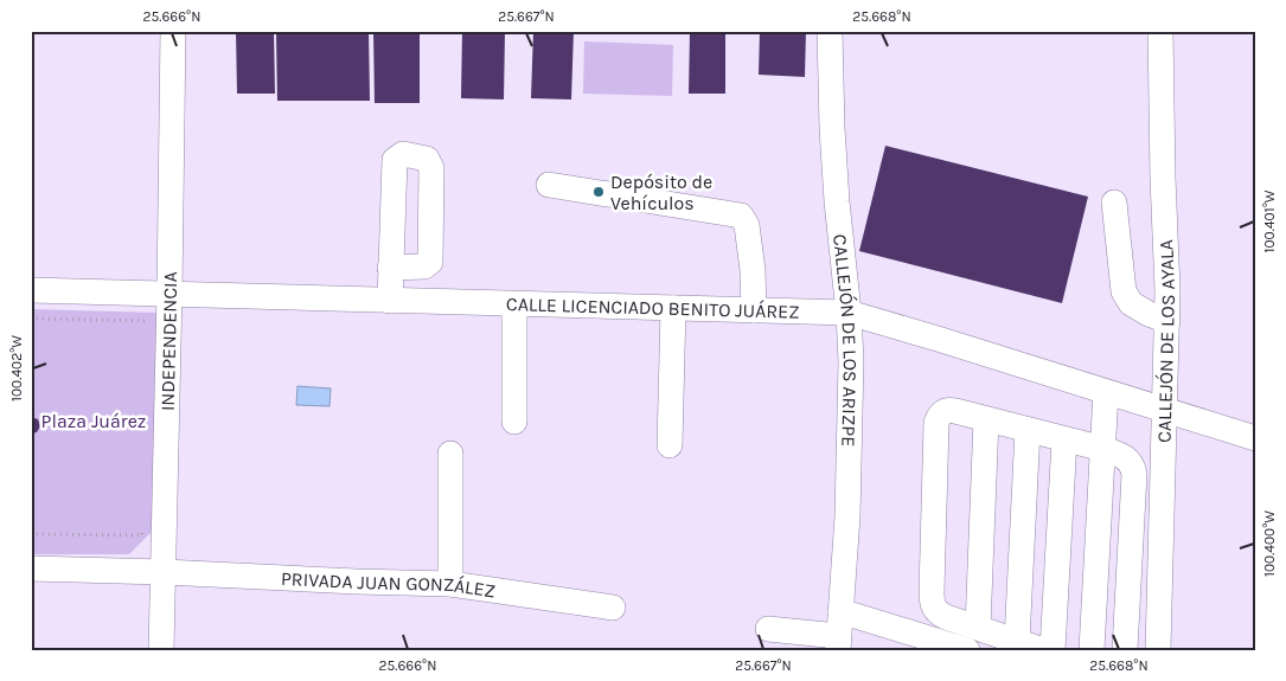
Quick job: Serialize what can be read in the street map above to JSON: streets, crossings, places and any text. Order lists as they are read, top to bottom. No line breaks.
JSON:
{"streets":{"street":["CALLE LICENCIADO BENITO JUÁREZ","CALLEJÓN DE LOS ARIZPE","INDEPENDENCIA","CALLEJÓN DE LOS AYALA","PRIVADA JUAN GONZÁLEZ"]},"crossings":[["CALLE LICENCIADO BENITO JUÁREZ","CALLEJÓN DE LOS ARIZPE"],["CALLE LICENCIADO BENITO JUÁREZ","INDEPENDENCIA"],["CALLE LICENCIADO BENITO JUÁREZ","CALLEJÓN DE LOS AYALA"],["INDEPENDENCIA","PRIVADA JUAN GONZÁLEZ"]],"parks":["Plaza Juárez"],"places":["Depósito de Vehículos"],"coordinates":["25.666°N","25.667°N","25.668°N","100.401°W","100.402°W","100.400°W"]}
